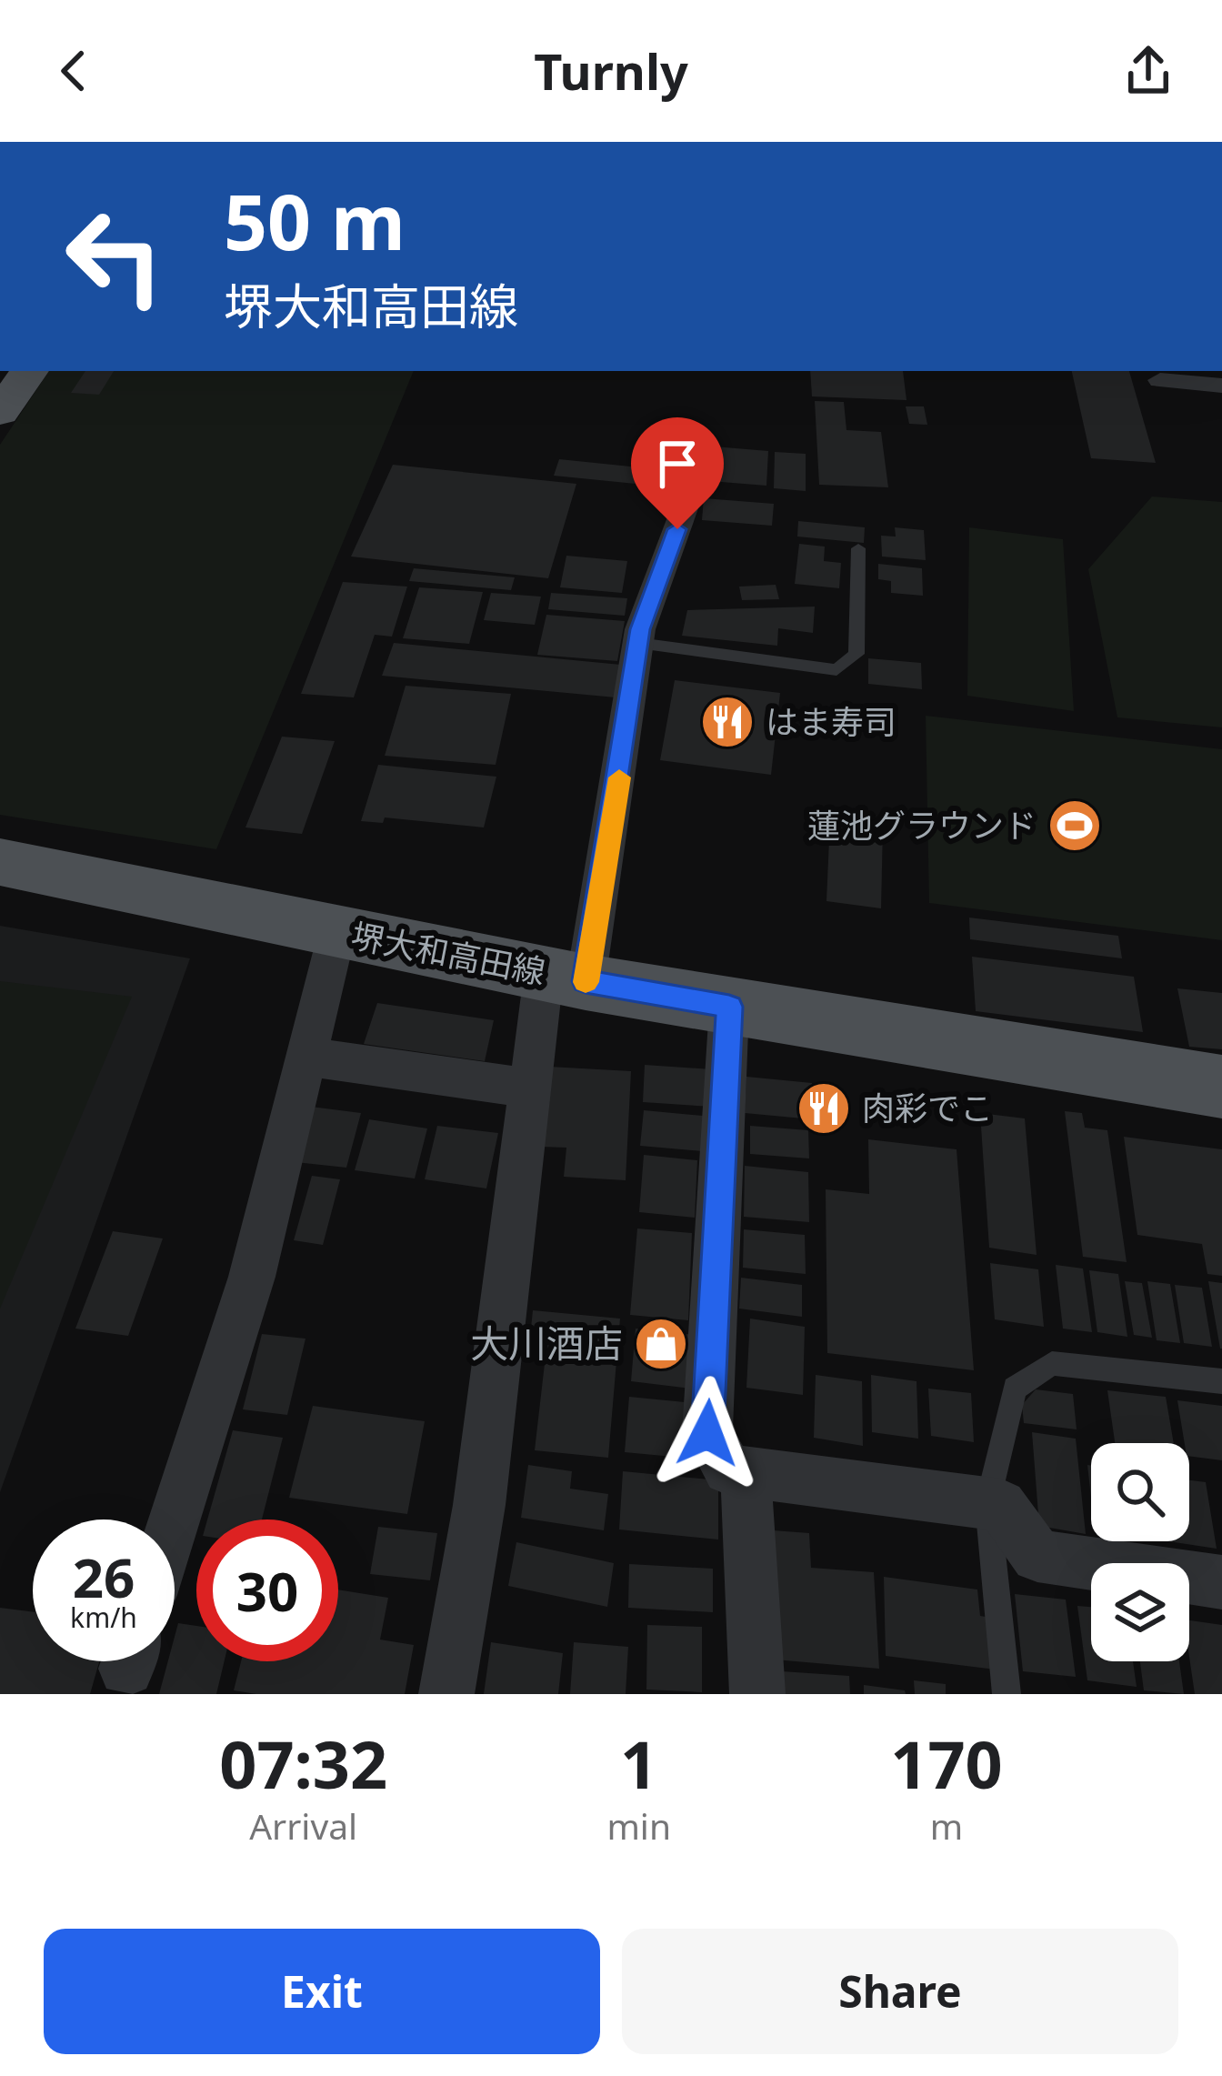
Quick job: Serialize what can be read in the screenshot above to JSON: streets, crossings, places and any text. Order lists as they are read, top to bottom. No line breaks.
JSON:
{"streets":{"main road":["堺大和高田線"]},"places":{"restaurant":["はま寿司","肉彩でこ"],"sports":["蓮池グラウンド"],"shop":["大川酒店"]},"page":{"header":"Turnly","turn":["50 m","堺大和高田線"],"speed":"26 km/h","limit":"30","eta":["07:32","Arrival","1","min","170","m"],"buttons":["Exit","Share"]}}
